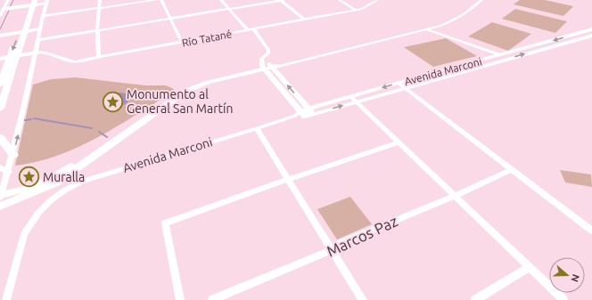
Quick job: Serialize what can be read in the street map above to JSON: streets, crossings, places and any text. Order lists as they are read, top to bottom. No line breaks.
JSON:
{"streets":{"main road":["Avenida Marconi"],"street":["Río Tatané","Marcos Paz"]},"places":{"place":["Monumento al General San Martín","Muralla"]},"north":"right"}
